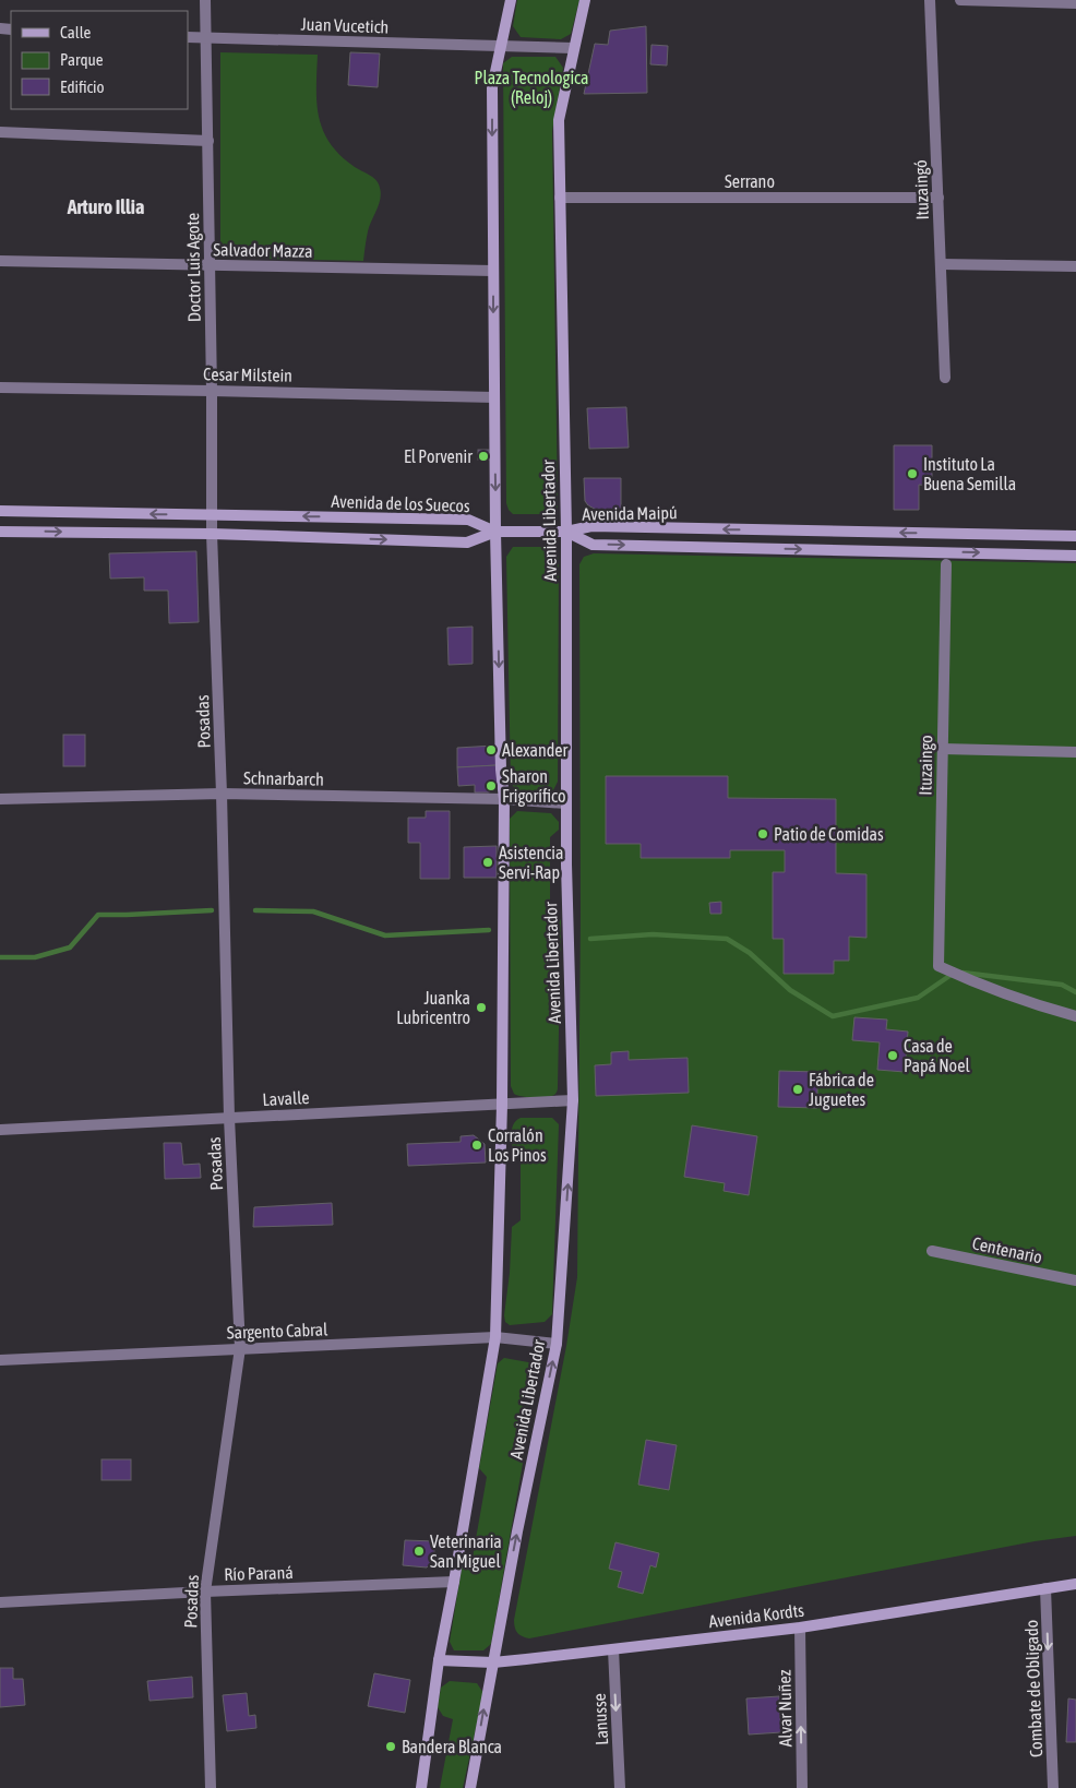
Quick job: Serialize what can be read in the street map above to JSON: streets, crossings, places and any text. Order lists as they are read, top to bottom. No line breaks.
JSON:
{"streets":{"main road":["Avenida de los Suecos","Avenida Maipú","Avenida Libertador","Avenida Kordts"],"street":["Juan Vucetich","Serrano","Ituzaingó","Salvador Mazza","Doctor Luis Agote","Cesar Milstein","Posadas","Ituzaingo","Schnarbarch","Lavalle","Centenario","Sargento Cabral","Río Paraná","Combate de Obligado","Alvar Nuñez","Lanusse"]},"crossings":[["Juan Vucetich","Doctor Luis Agote"],["Juan Vucetich","Avenida Libertador"],["Serrano","Ituzaingó"],["Serrano","Avenida Libertador"],["Salvador Mazza","Doctor Luis Agote"],["Doctor Luis Agote","Cesar Milstein"],["Doctor Luis Agote","Avenida de los Suecos"],["Doctor Luis Agote","Posadas"],["Avenida de los Suecos","Posadas"],["Avenida Maipú","Avenida Libertador"],["Avenida Libertador","Schnarbarch"],["Avenida Libertador","Lavalle"],["Avenida Libertador","Sargento Cabral"],["Avenida Libertador","Avenida Kordts"],["Posadas","Schnarbarch"],["Posadas","Lavalle"],["Posadas","Sargento Cabral"],["Posadas","Río Paraná"],["Avenida Kordts","Combate de Obligado"],["Avenida Kordts","Alvar Nuñez"],["Avenida Kordts","Lanusse"]],"one_way":["Combate de Obligado","Alvar Nuñez","Lanusse"],"districts":["Arturo Illia"],"parks":["Plaza Tecnologica (Reloj)"],"places":["El Porvenir","Instituto La Buena Semilla","Alexander","Sharon Frigorífico","Patio de Comidas","Asistencia Servi-Rap","Juanka Lubricentro","Casa de Papá Noel","Fábrica de Juguetes","Corralón Los Pinos","Veterinaria San Miguel","Bandera Blanca"],"legend":["Calle","Parque","Edificio"]}
